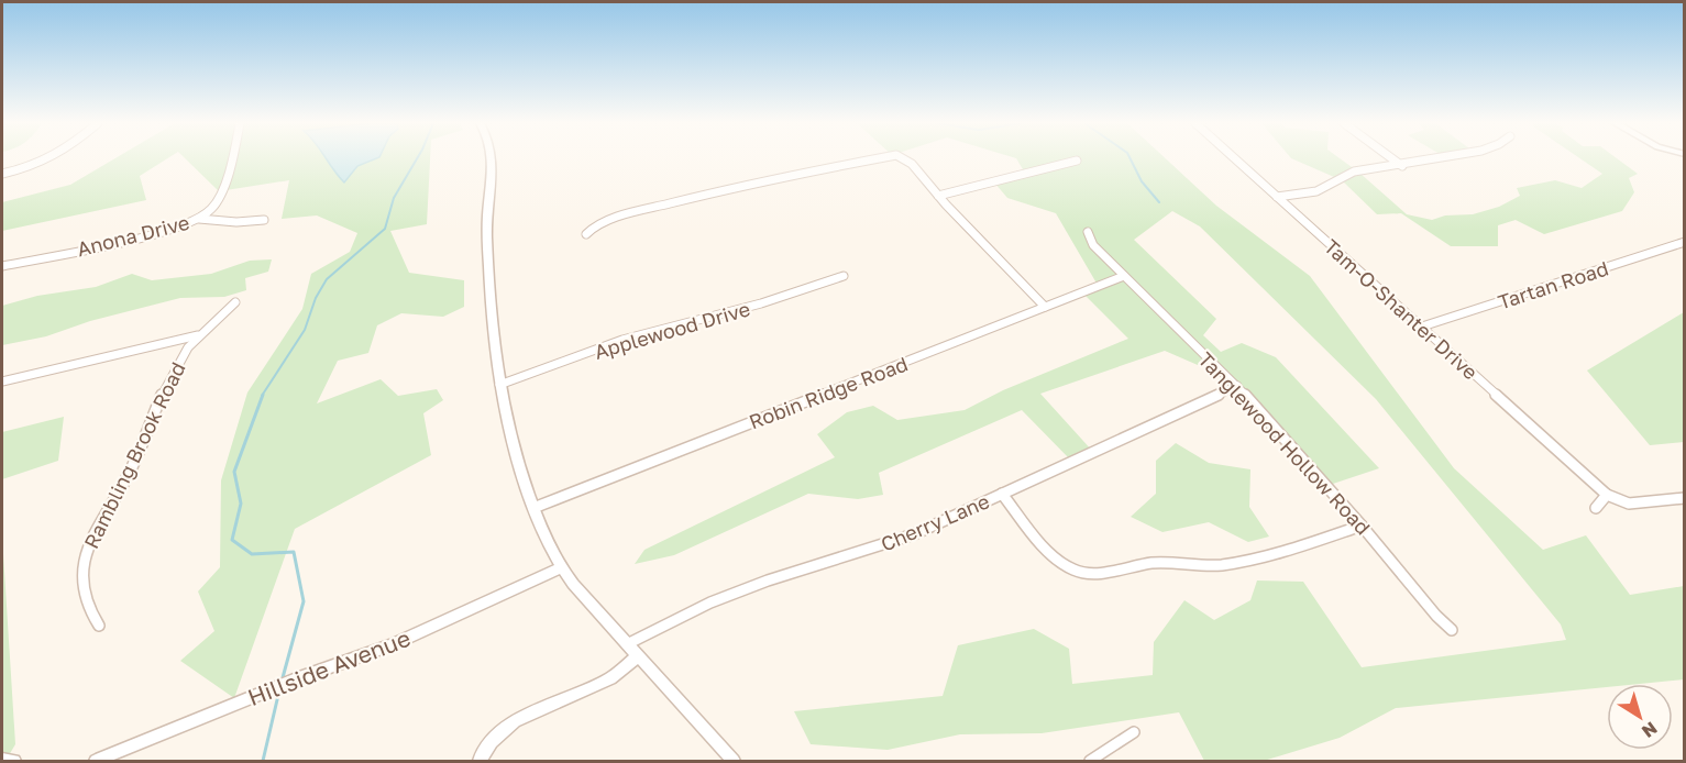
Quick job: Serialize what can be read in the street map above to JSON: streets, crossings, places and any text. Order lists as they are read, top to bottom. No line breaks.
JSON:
{"streets":{"street":["Anona Drive","Tartan Road","Tam-O-Shanter Drive","Applewood Drive","Robin Ridge Road","Tanglewood Hollow Road","Rambling Brook Road","Cherry Lane","Hillside Avenue"]},"crossings":[["Tartan Road","Tam-O-Shanter Drive"],["Robin Ridge Road","Tanglewood Hollow Road"],["Tanglewood Hollow Road","Cherry Lane"]],"north":"bottom right"}
